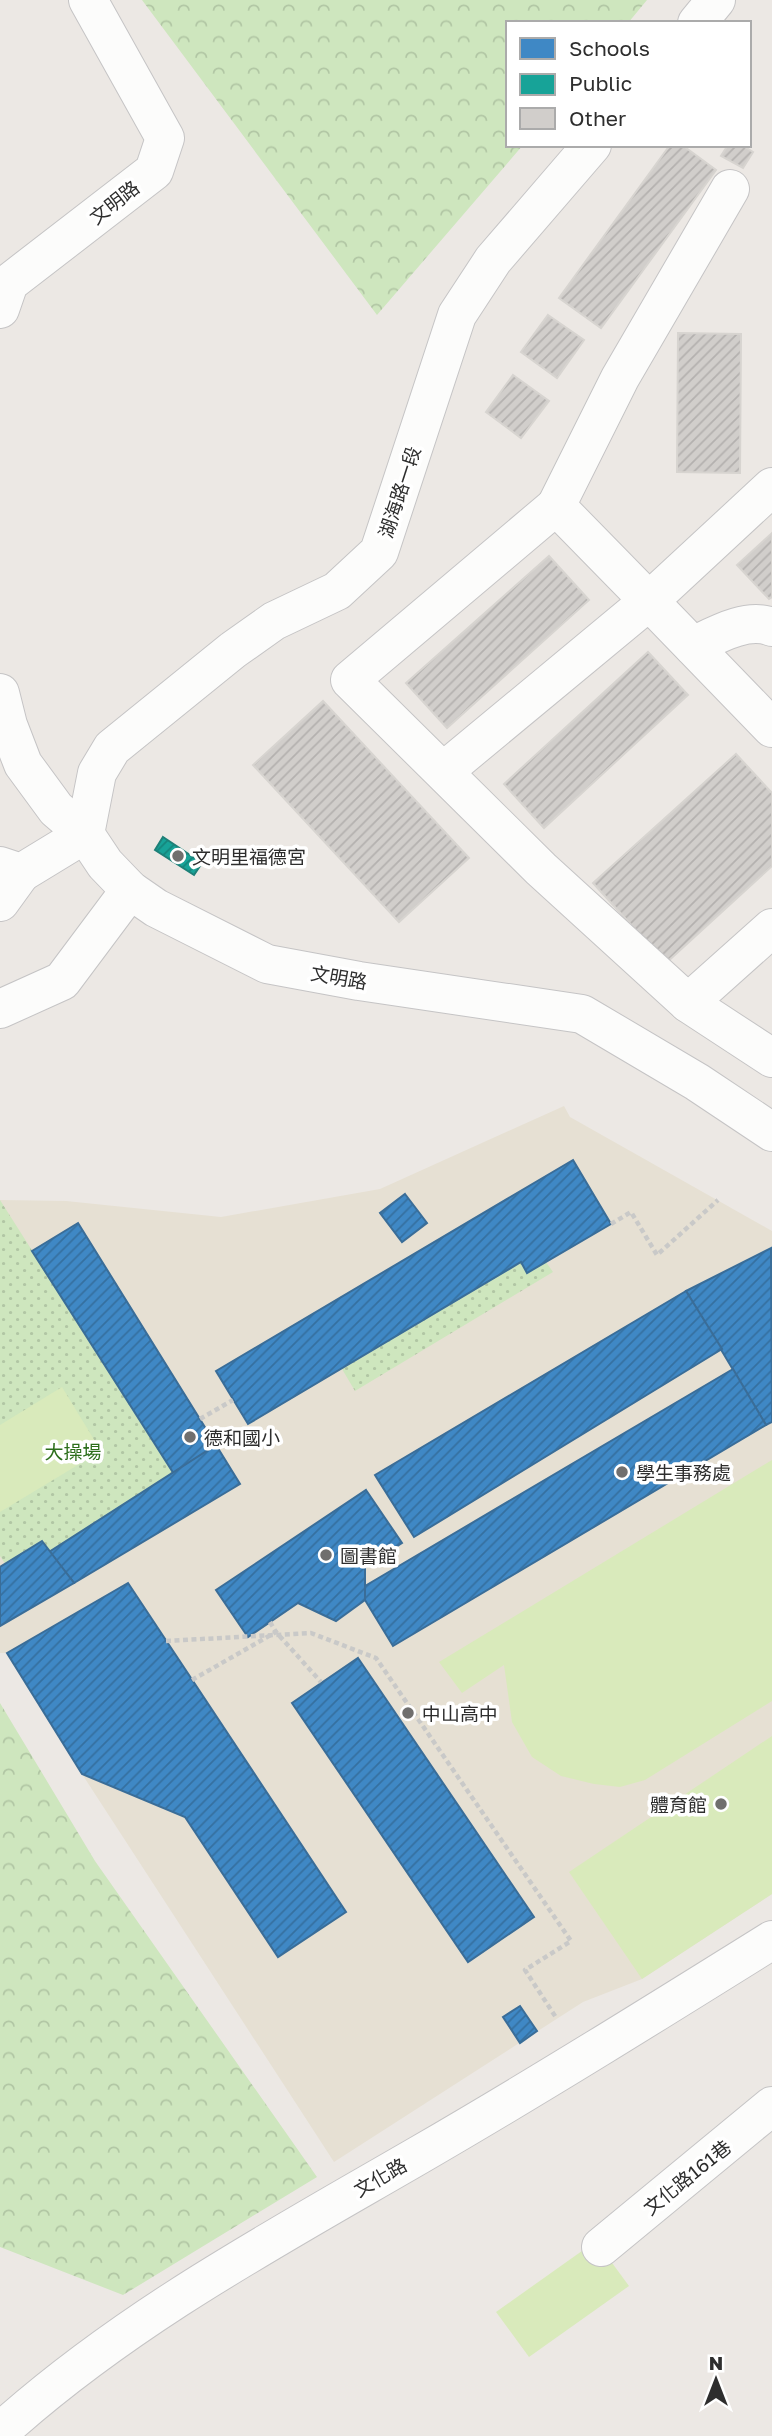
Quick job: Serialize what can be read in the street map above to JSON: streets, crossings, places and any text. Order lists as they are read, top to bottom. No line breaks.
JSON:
{"streets":{"street":["文明路","湖海路一段","文化路","文化路161巷"]},"crossings":[["文明路","湖海路一段"]],"parks":["大操場"],"places":["文明里福德宮","德和國小","學生事務處","圖書館","中山高中","體育館"],"legend":["Schools","Public","Other"],"north":"top"}
